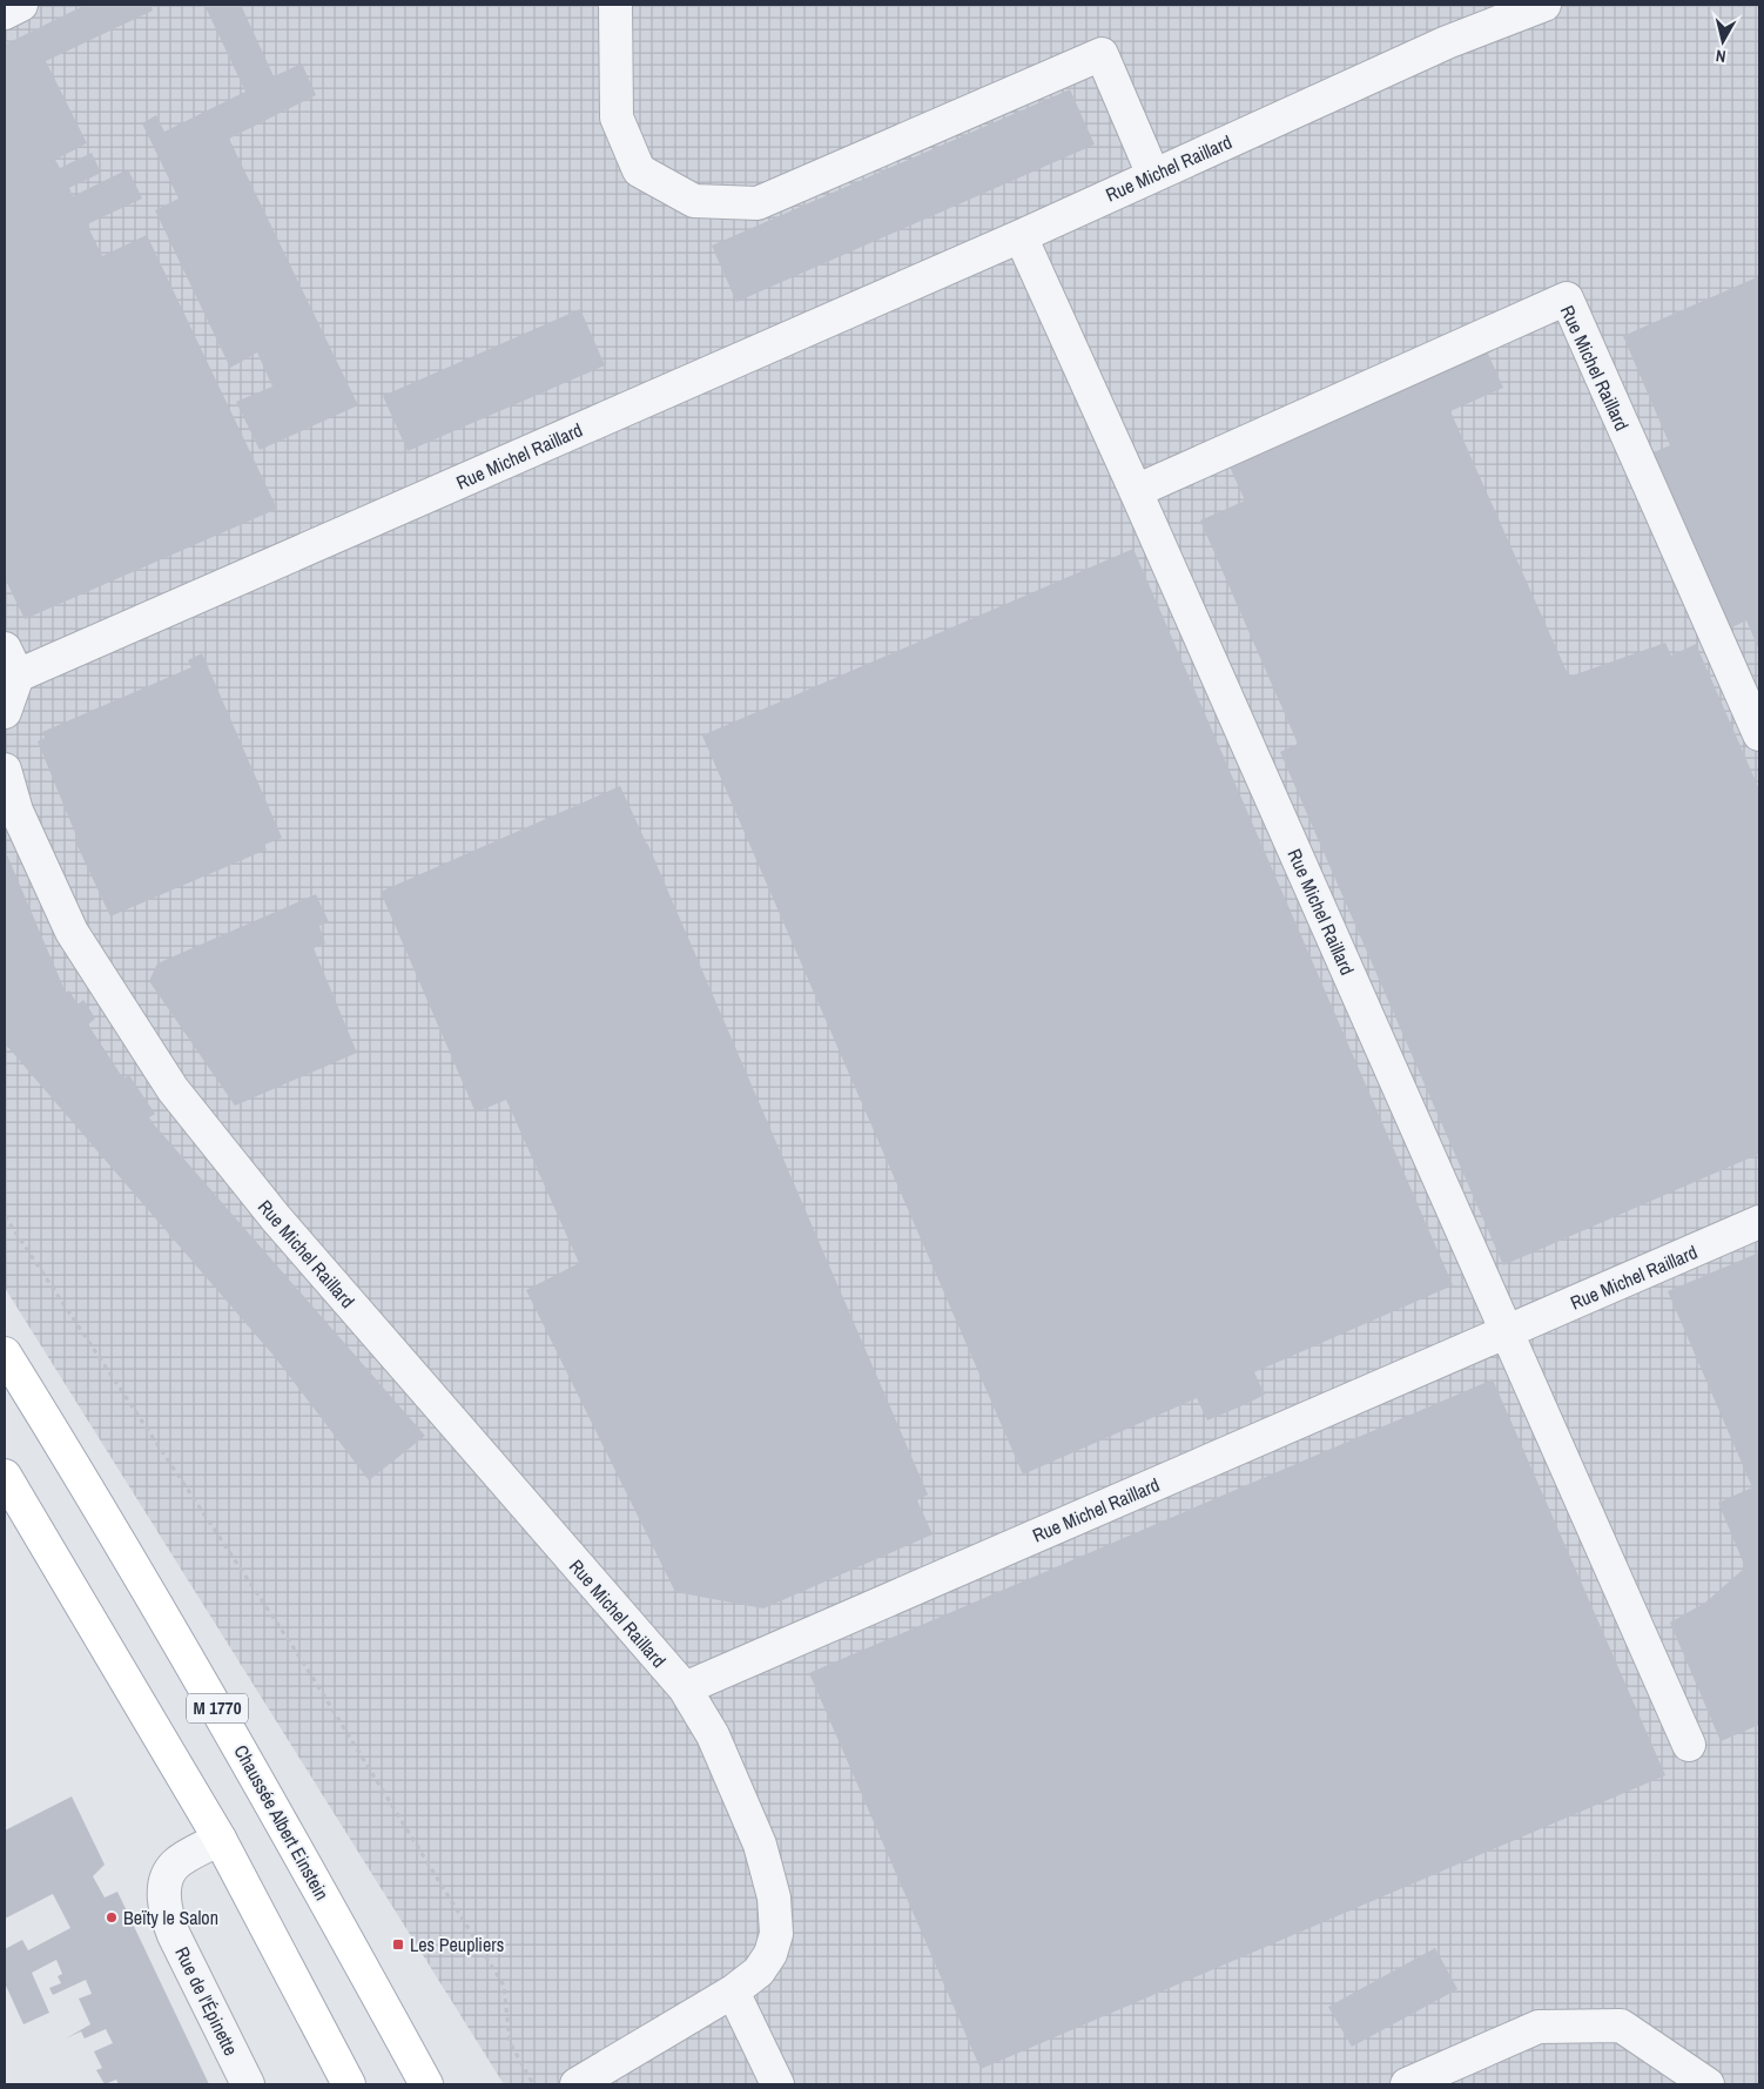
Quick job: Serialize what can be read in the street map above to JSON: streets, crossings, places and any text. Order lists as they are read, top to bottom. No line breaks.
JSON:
{"streets":{"main road":["M 1770","Chaussée Albert Einstein"],"street":["Rue Michel Raillard","Rue de l'Épinette"]},"places":{"other":["Beïty le Salon"],"transit":["Les Peupliers"]},"north":"bottom"}
